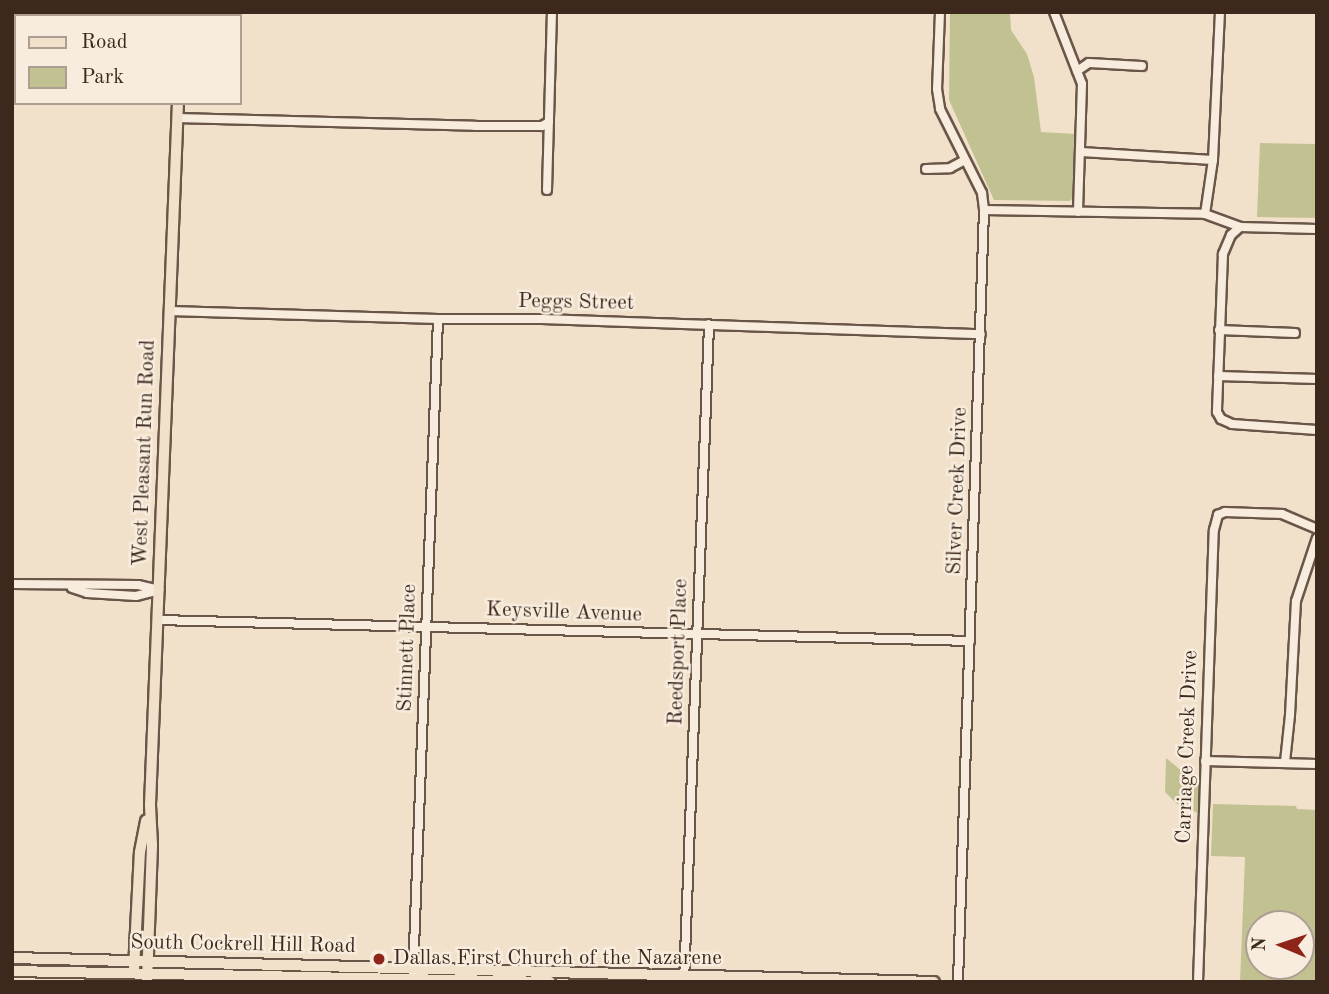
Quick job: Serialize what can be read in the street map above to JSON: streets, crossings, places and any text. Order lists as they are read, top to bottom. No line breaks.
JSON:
{"streets":{"main road":["West Pleasant Run Road","South Cockrell Hill Road"],"street":["Peggs Street","Silver Creek Drive","Keysville Avenue","Stinnett Place","Reedsport Place","Carriage Creek Drive"]},"crossings":[["Peggs Street","West Pleasant Run Road"],["Peggs Street","Silver Creek Drive"],["Peggs Street","Stinnett Place"],["Peggs Street","Reedsport Place"],["West Pleasant Run Road","Keysville Avenue"],["West Pleasant Run Road","South Cockrell Hill Road"],["Silver Creek Drive","Keysville Avenue"],["Keysville Avenue","Stinnett Place"],["Keysville Avenue","Reedsport Place"],["Stinnett Place","South Cockrell Hill Road"],["Reedsport Place","South Cockrell Hill Road"]],"places":["Dallas First Church of the Nazarene"],"legend":["Road","Park"],"north":"left"}
